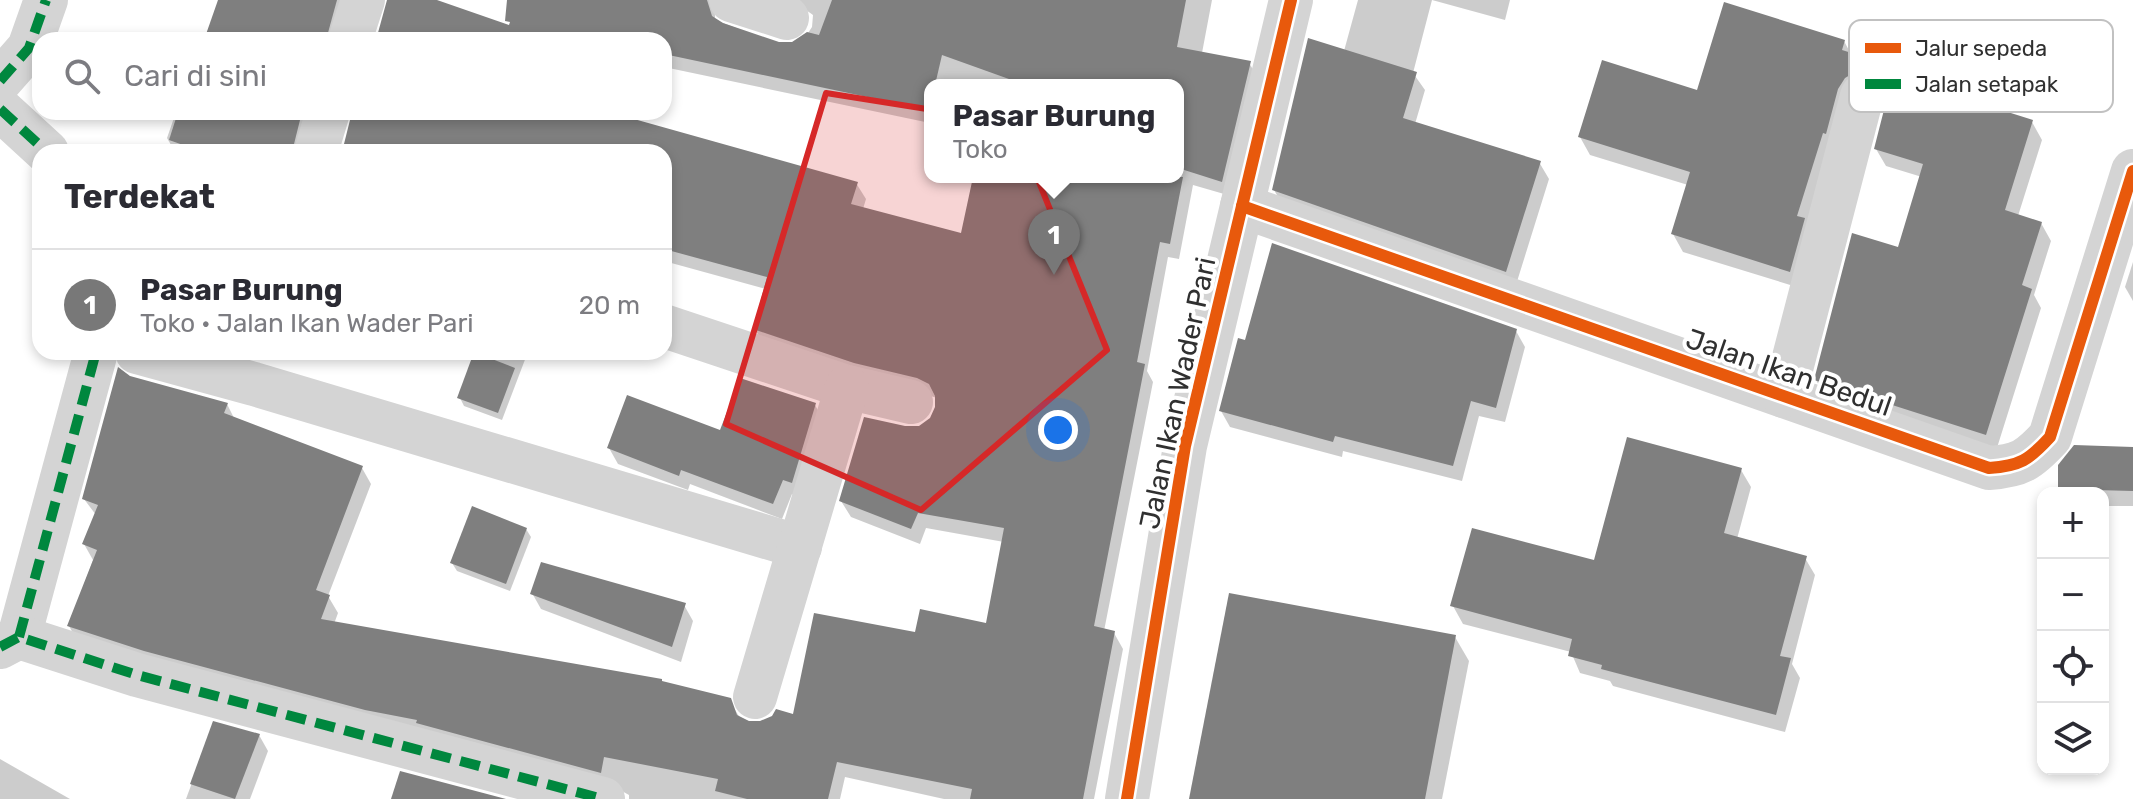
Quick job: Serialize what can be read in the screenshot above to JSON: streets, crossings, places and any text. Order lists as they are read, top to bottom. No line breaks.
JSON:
{"streets":{"street":["Jalan Ikan Bedul","Jalan Ikan Wader Pari"]},"crossings":[["Jalan Ikan Bedul","Jalan Ikan Wader Pari"]],"legend":["Jalur sepeda","Jalan setapak"],"page":{"search":"Cari di sini","popup":["Pasar Burung","Toko"],"heading":"Terdekat","pins":"1","list":[{"mark":"1","name":"Pasar Burung","note":"Toko · Jalan Ikan Wader Pari","value":"20 m"}],"map_buttons":["+","−"]}}
